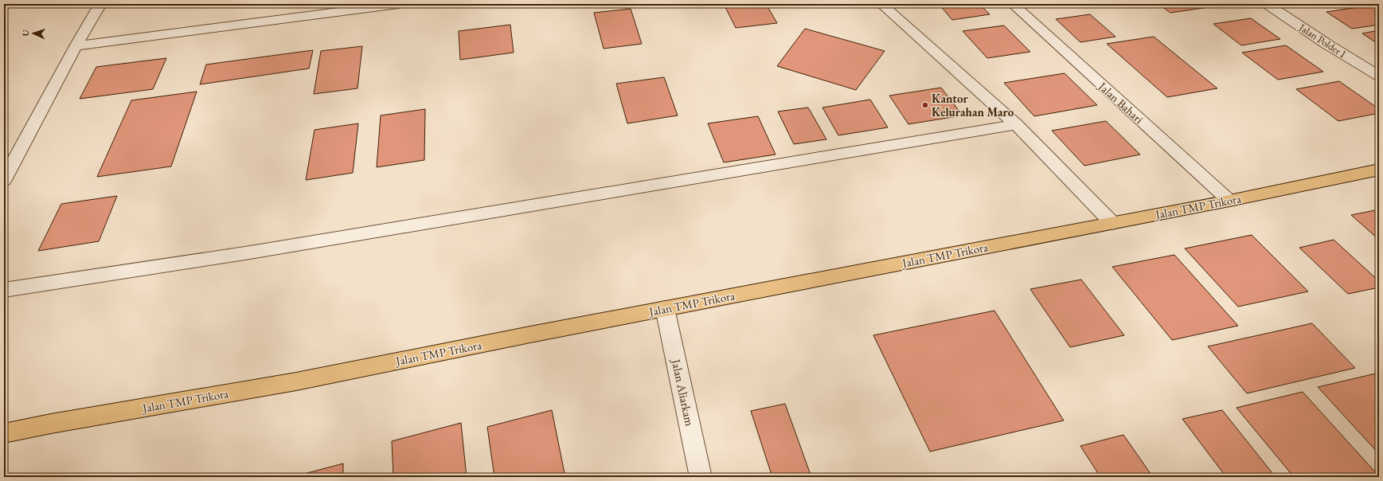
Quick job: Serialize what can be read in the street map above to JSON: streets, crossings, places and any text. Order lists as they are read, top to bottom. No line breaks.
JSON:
{"streets":{"highway":["Jalan TMP Trikora"],"street":["Jalan Polder I","Jalan Bahari","Jalan Aliarkam"]},"crossings":[["Jalan Bahari","Jalan TMP Trikora"],["Jalan TMP Trikora","Jalan Aliarkam"]],"places":["Kantor Kelurahan Maro"],"north":"left"}
